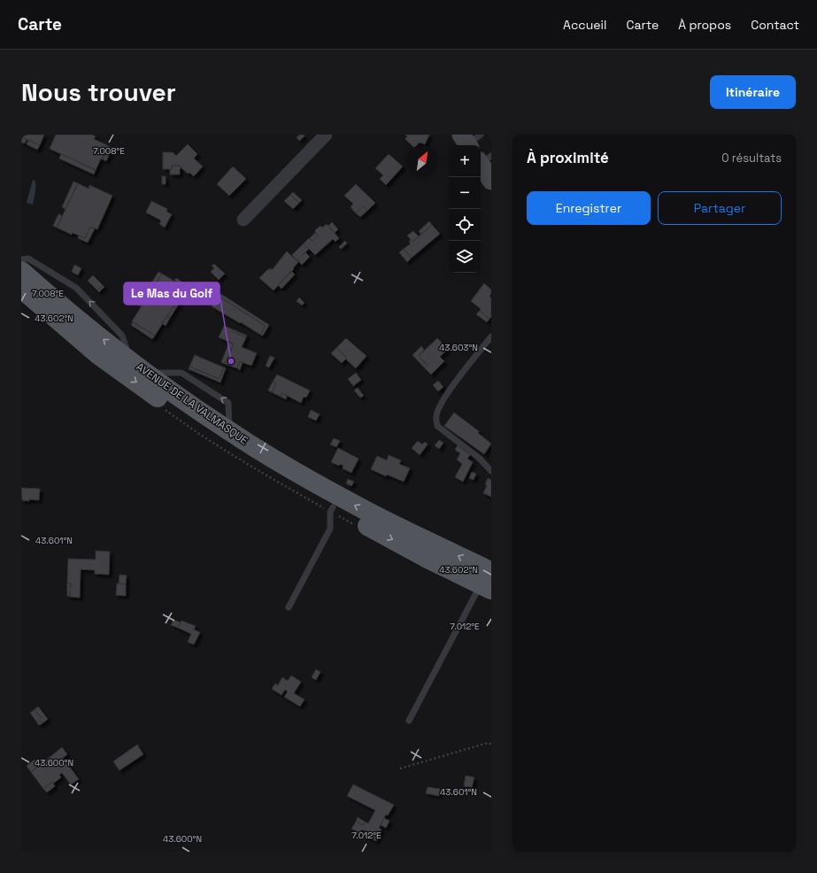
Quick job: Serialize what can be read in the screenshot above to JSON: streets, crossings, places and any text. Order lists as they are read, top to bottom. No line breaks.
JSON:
{"streets":{"main road":["AVENUE DE LA VALMASQUE"]},"places":["Le Mas du Golf"],"north":"top right","page":{"header":"Carte","nav":["Accueil","Carte","À propos","Contact"],"buttons":["Itinéraire",["Enregistrer","Partager"]],"title":"Nous trouver","heading":["À proximité","0 résultats"],"map_buttons":["+","−"]},"coordinates":["7.008°E","43.602°N","43.603°N","43.601°N","7.012°E","43.600°N"]}
